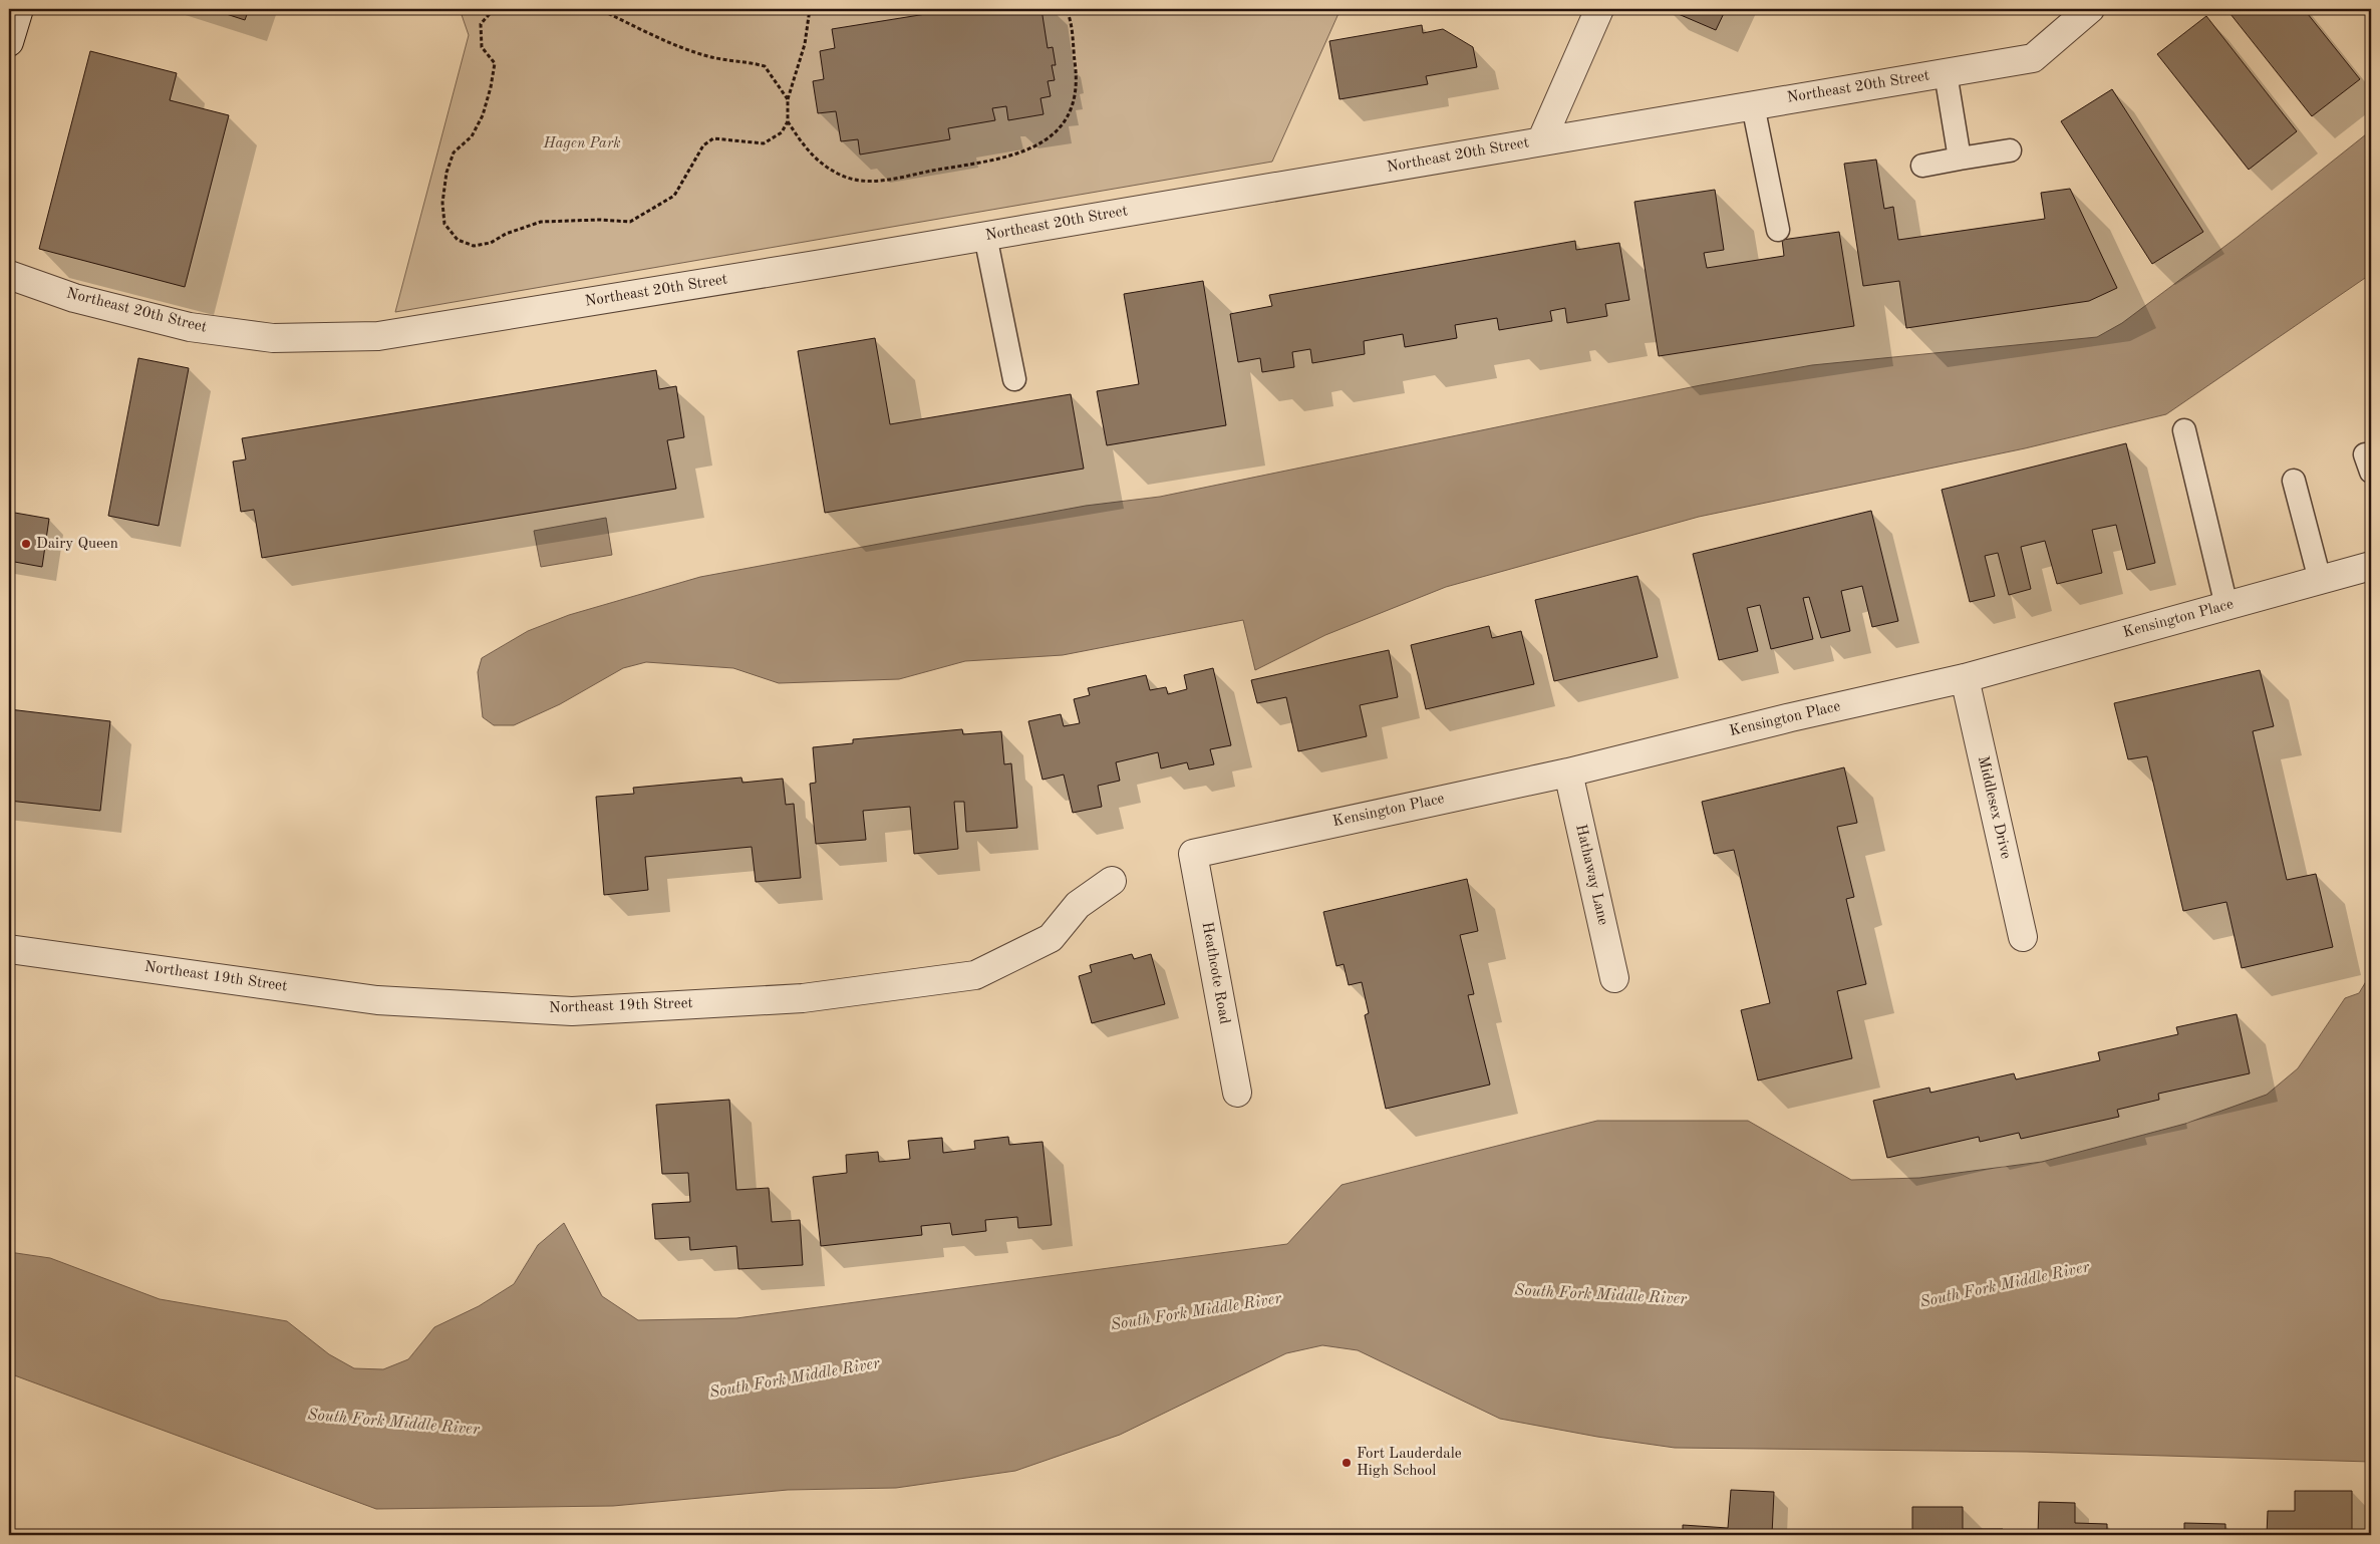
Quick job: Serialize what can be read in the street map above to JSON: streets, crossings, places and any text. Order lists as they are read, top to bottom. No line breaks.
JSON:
{"streets":{"street":["Northeast 20th Street","Kensington Place","Middlesex Drive","Hathaway Lane","Heathcote Road","Northeast 19th Street"]},"crossings":[["Kensington Place","Middlesex Drive"],["Kensington Place","Hathaway Lane"],["Kensington Place","Heathcote Road"]],"water":["South Fork Middle River"],"parks":["Hagen Park"],"places":["Dairy Queen","Fort Lauderdale High School"]}
